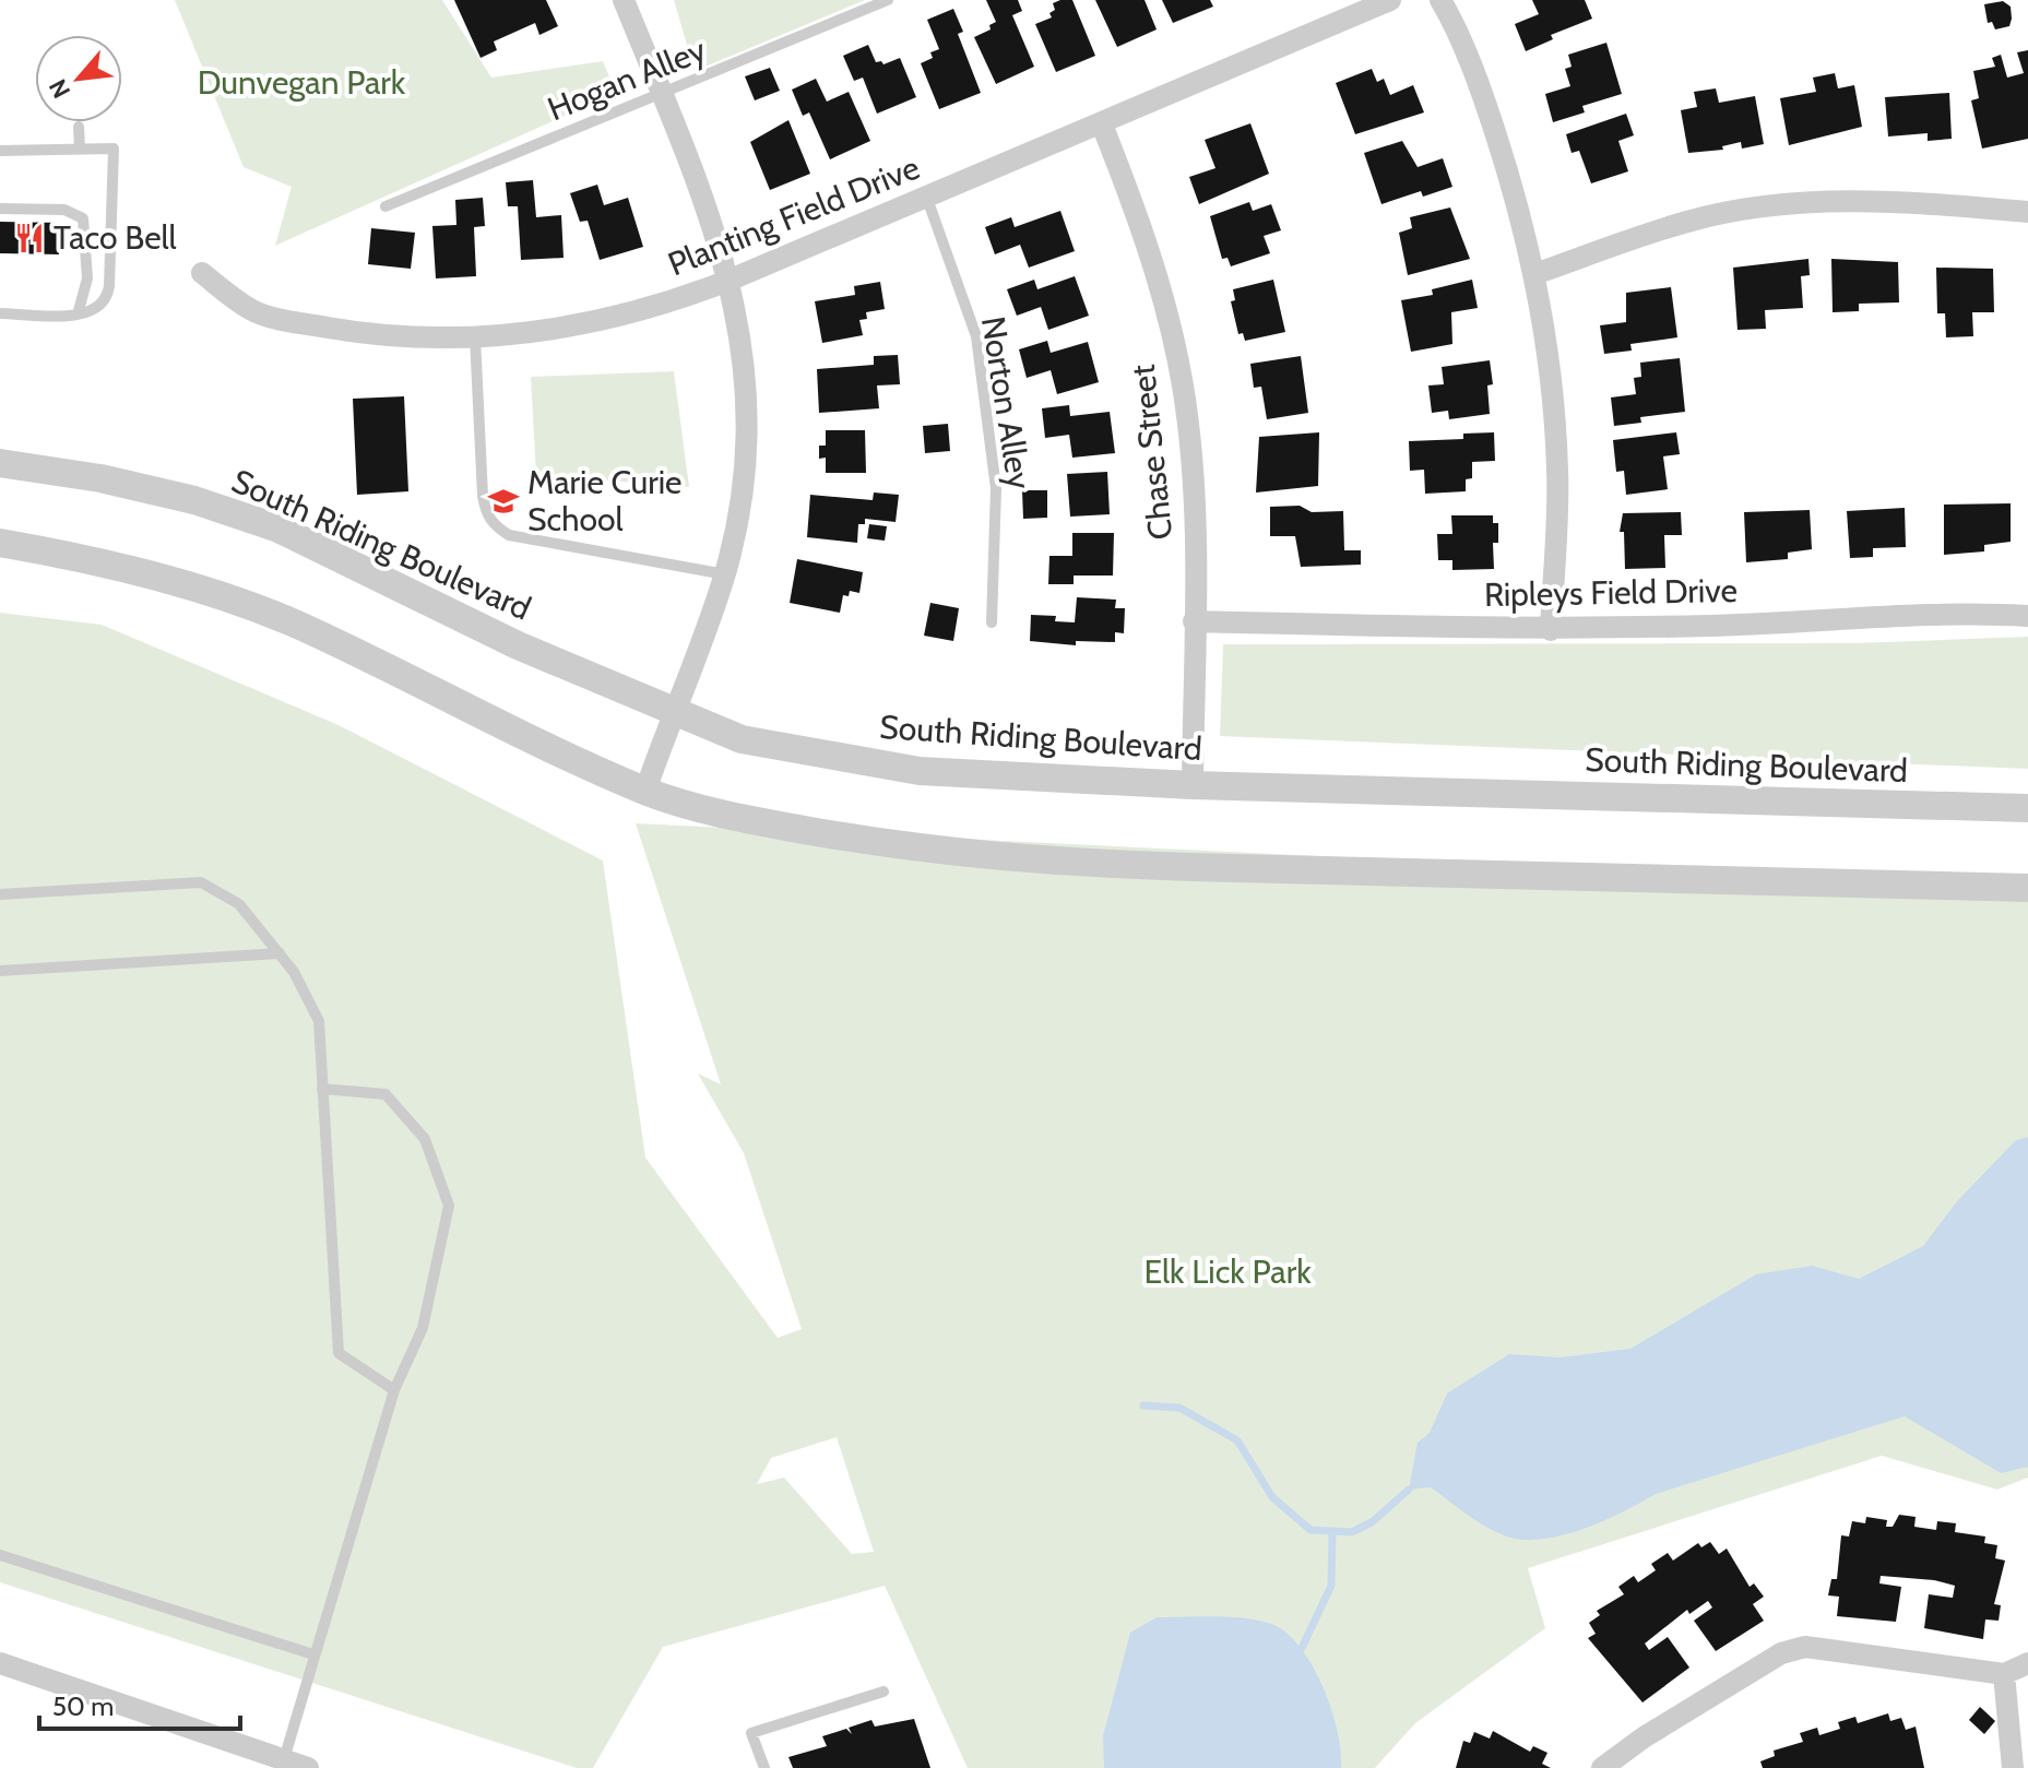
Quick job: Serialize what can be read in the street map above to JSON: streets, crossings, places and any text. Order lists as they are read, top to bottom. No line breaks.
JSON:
{"streets":{"street":["Planting Field Drive","Chase Street","South Riding Boulevard","Ripleys Field Drive"],"lane":["Hogan Alley","Norton Alley"]},"crossings":[["Planting Field Drive","Norton Alley"],["Planting Field Drive","Chase Street"],["Chase Street","South Riding Boulevard"],["Chase Street","Ripleys Field Drive"]],"parks":["Dunvegan Park","Elk Lick Park"],"places":{"restaurant":["Taco Bell"],"school or university":["Marie Curie School"]},"scale_bar":"50 m","north":"bottom left"}
